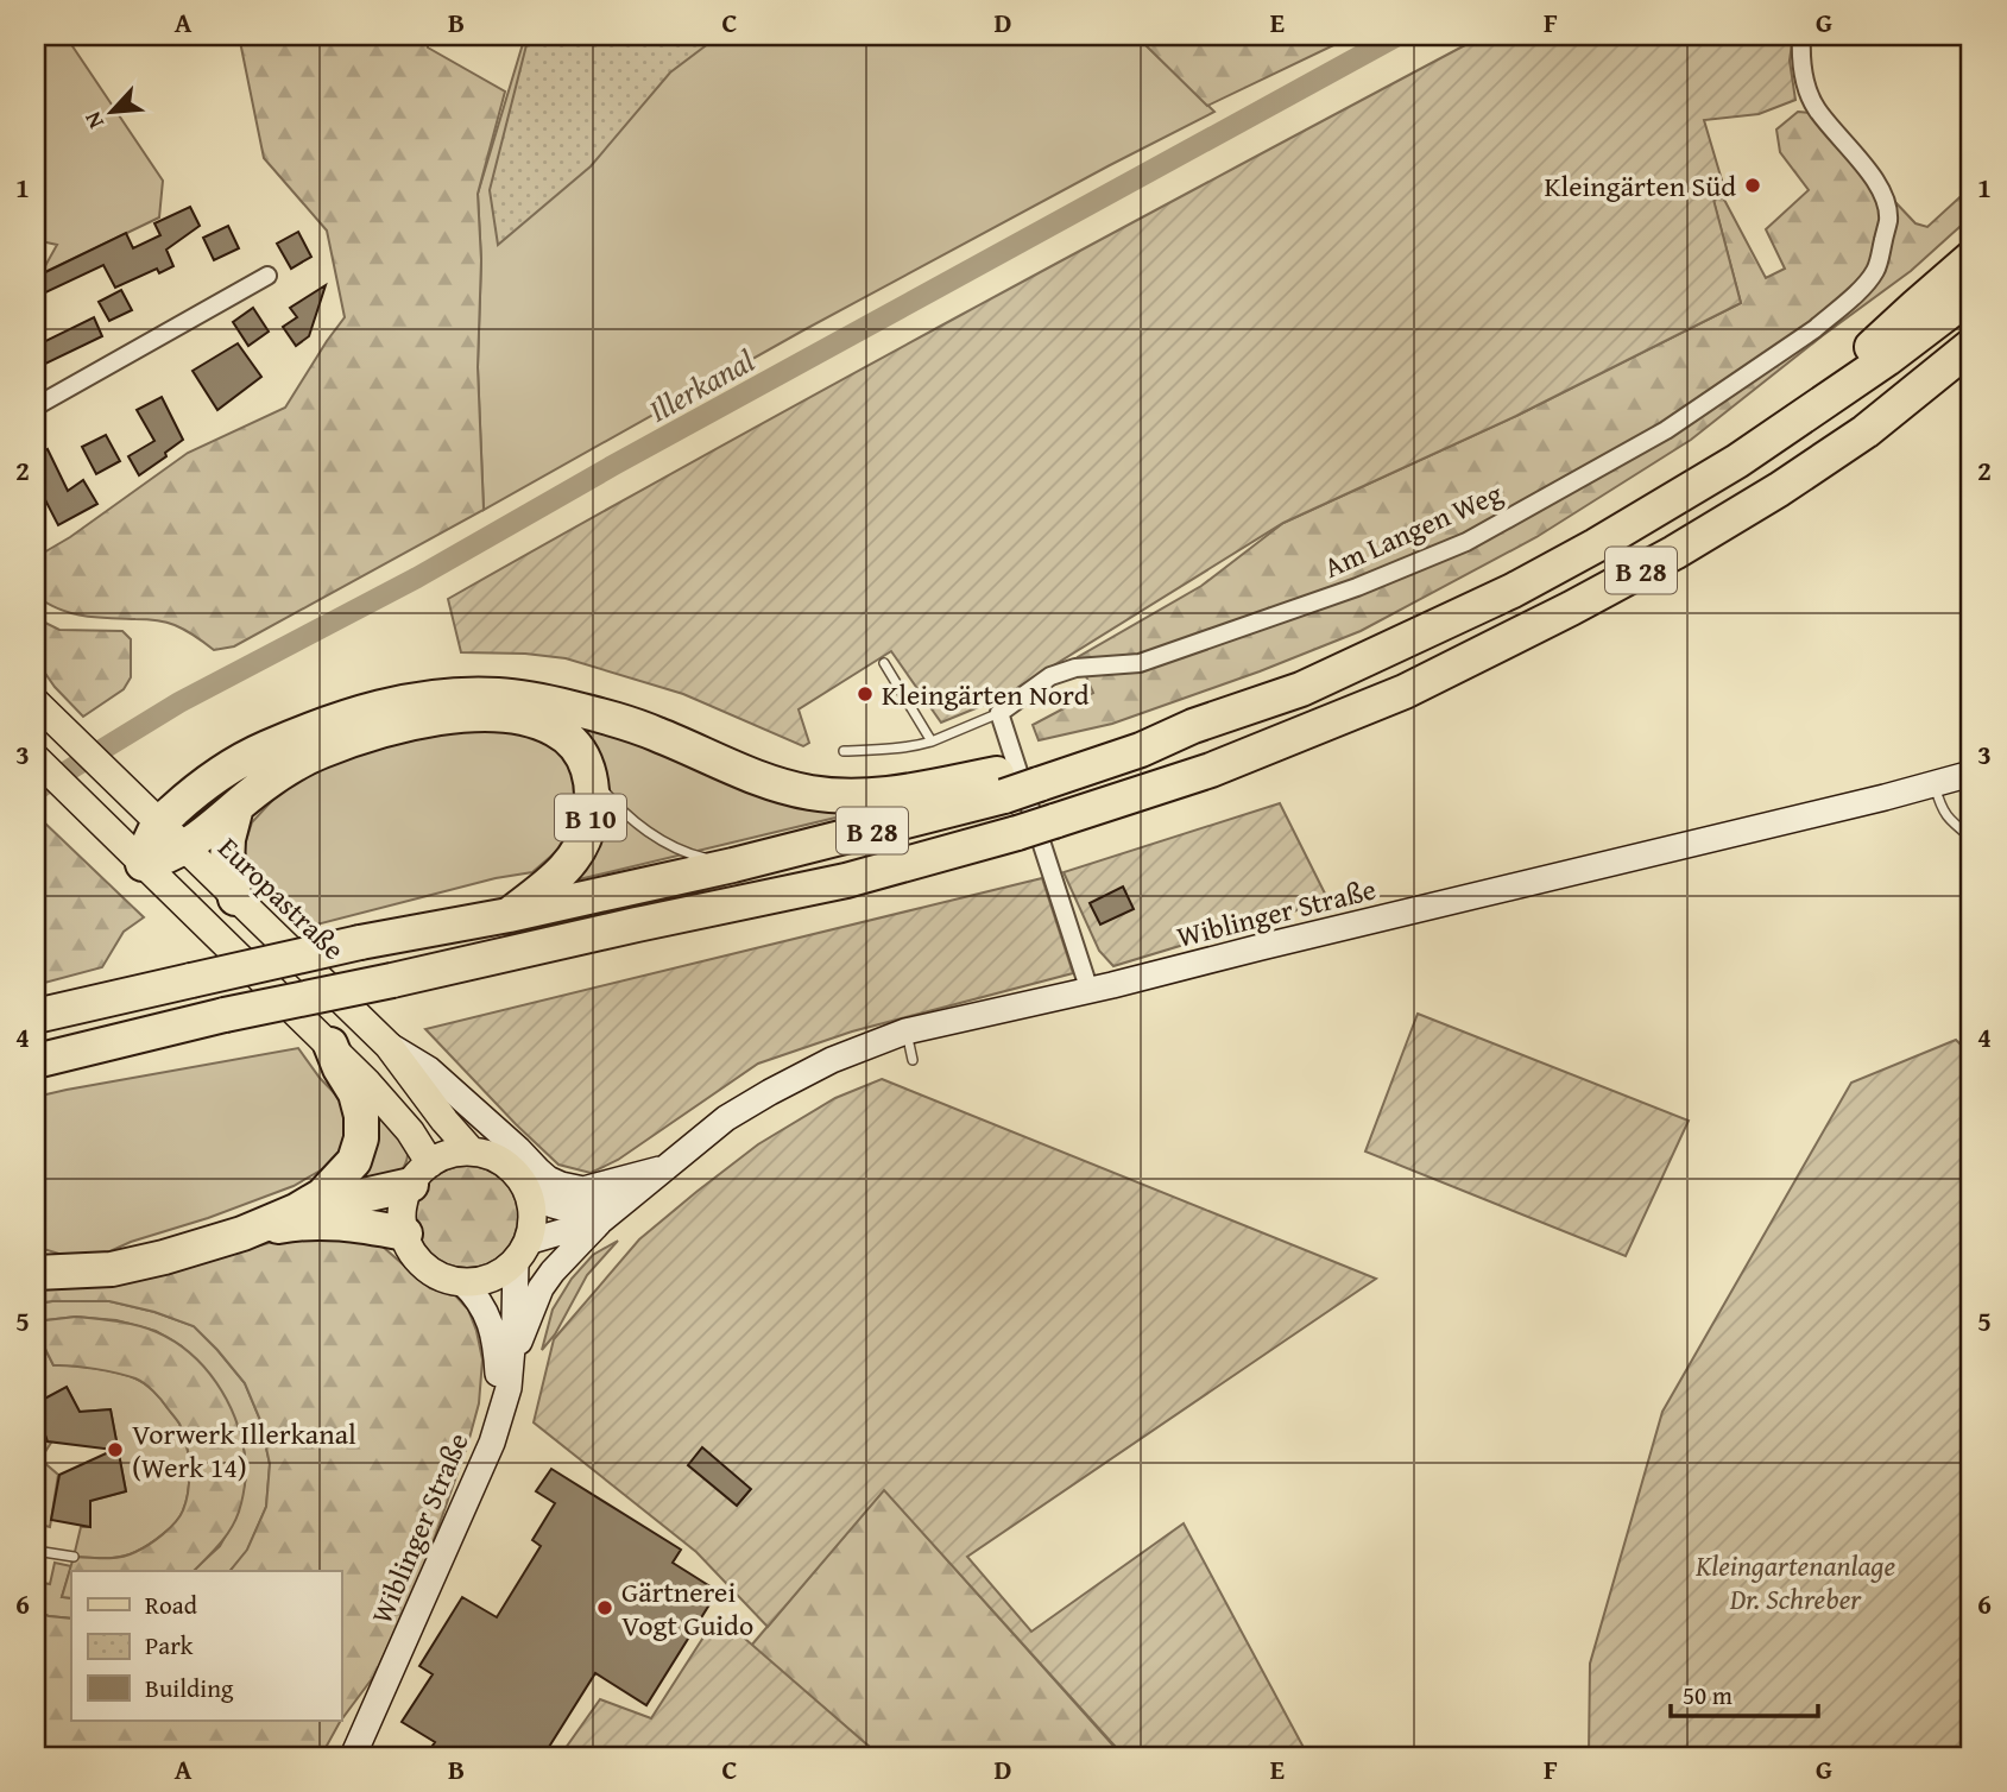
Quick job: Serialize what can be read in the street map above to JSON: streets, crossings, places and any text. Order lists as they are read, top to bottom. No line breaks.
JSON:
{"streets":{"highway":["B 28","B 10"],"main road":["Europastraße","Wiblinger Straße"],"street":["Am Langen Weg"]},"crossings":[["B 28","B 10"],["B 10","Europastraße"],["Europastraße","Wiblinger Straße"]],"water":["Illerkanal"],"parks":["Kleingartenanlage Dr. Schreber"],"places":["Kleingärten Süd","Kleingärten Nord","Vorwerk Illerkanal (Werk 14)","Gärtnerei Vogt Guido"],"legend":["Road","Park","Building"],"scale_bar":"50 m","north":"bottom left","grid":{"columns":["A","B","C","D","E","F","G"],"rows":["1","2","3","4","5","6"]}}
